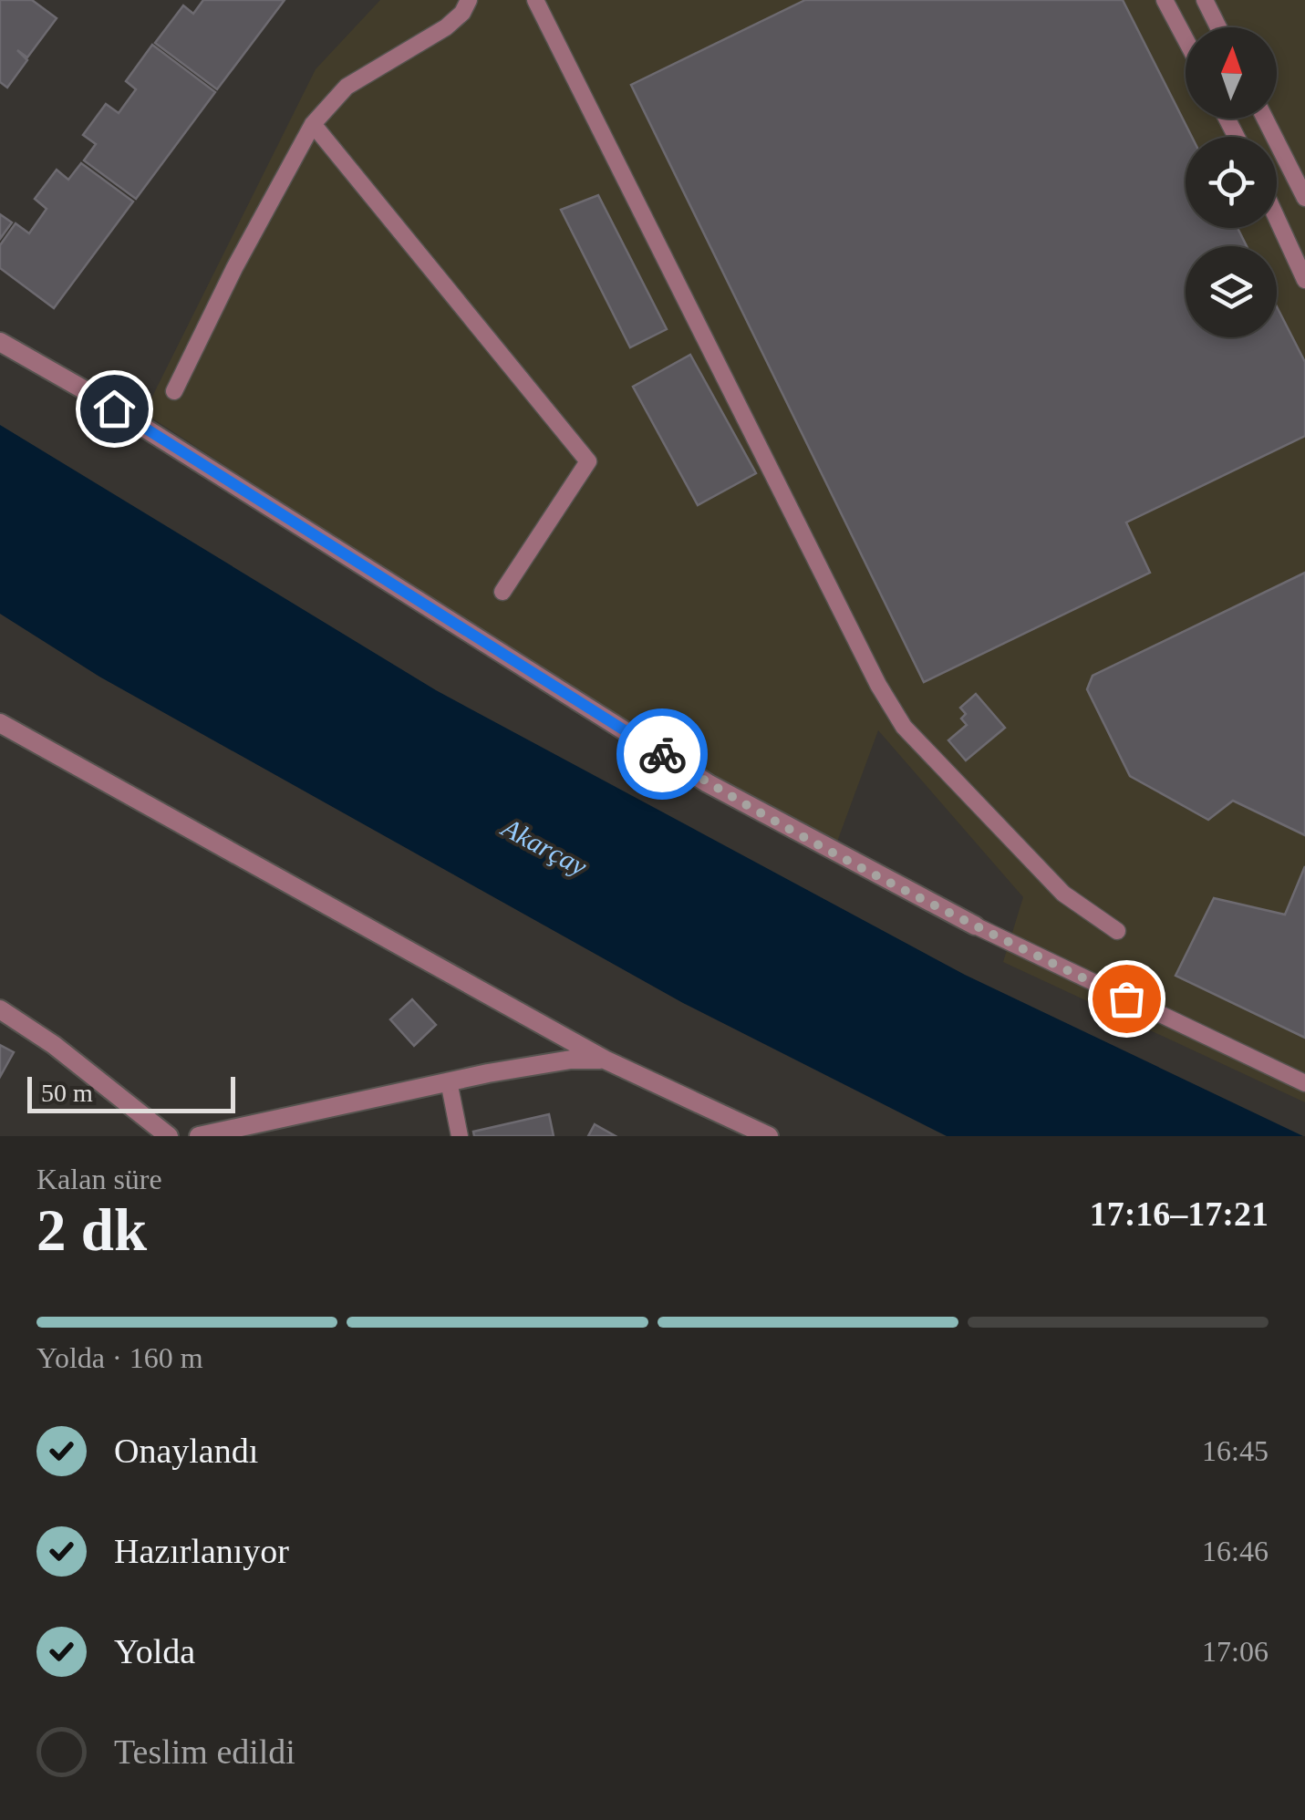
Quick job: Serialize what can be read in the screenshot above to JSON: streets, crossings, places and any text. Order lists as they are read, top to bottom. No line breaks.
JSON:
{"water":["Akarçay"],"scale_bar":"50 m","north":"top","page":{"scale":"50 m","heading":["2 dk","Kalan süre","17:16–17:21"],"bar":"Yolda · 160 m","list":[["Onaylandı","16:45"],["Hazırlanıyor","16:46"],["Yolda","17:06"],"Teslim edildi"]}}
